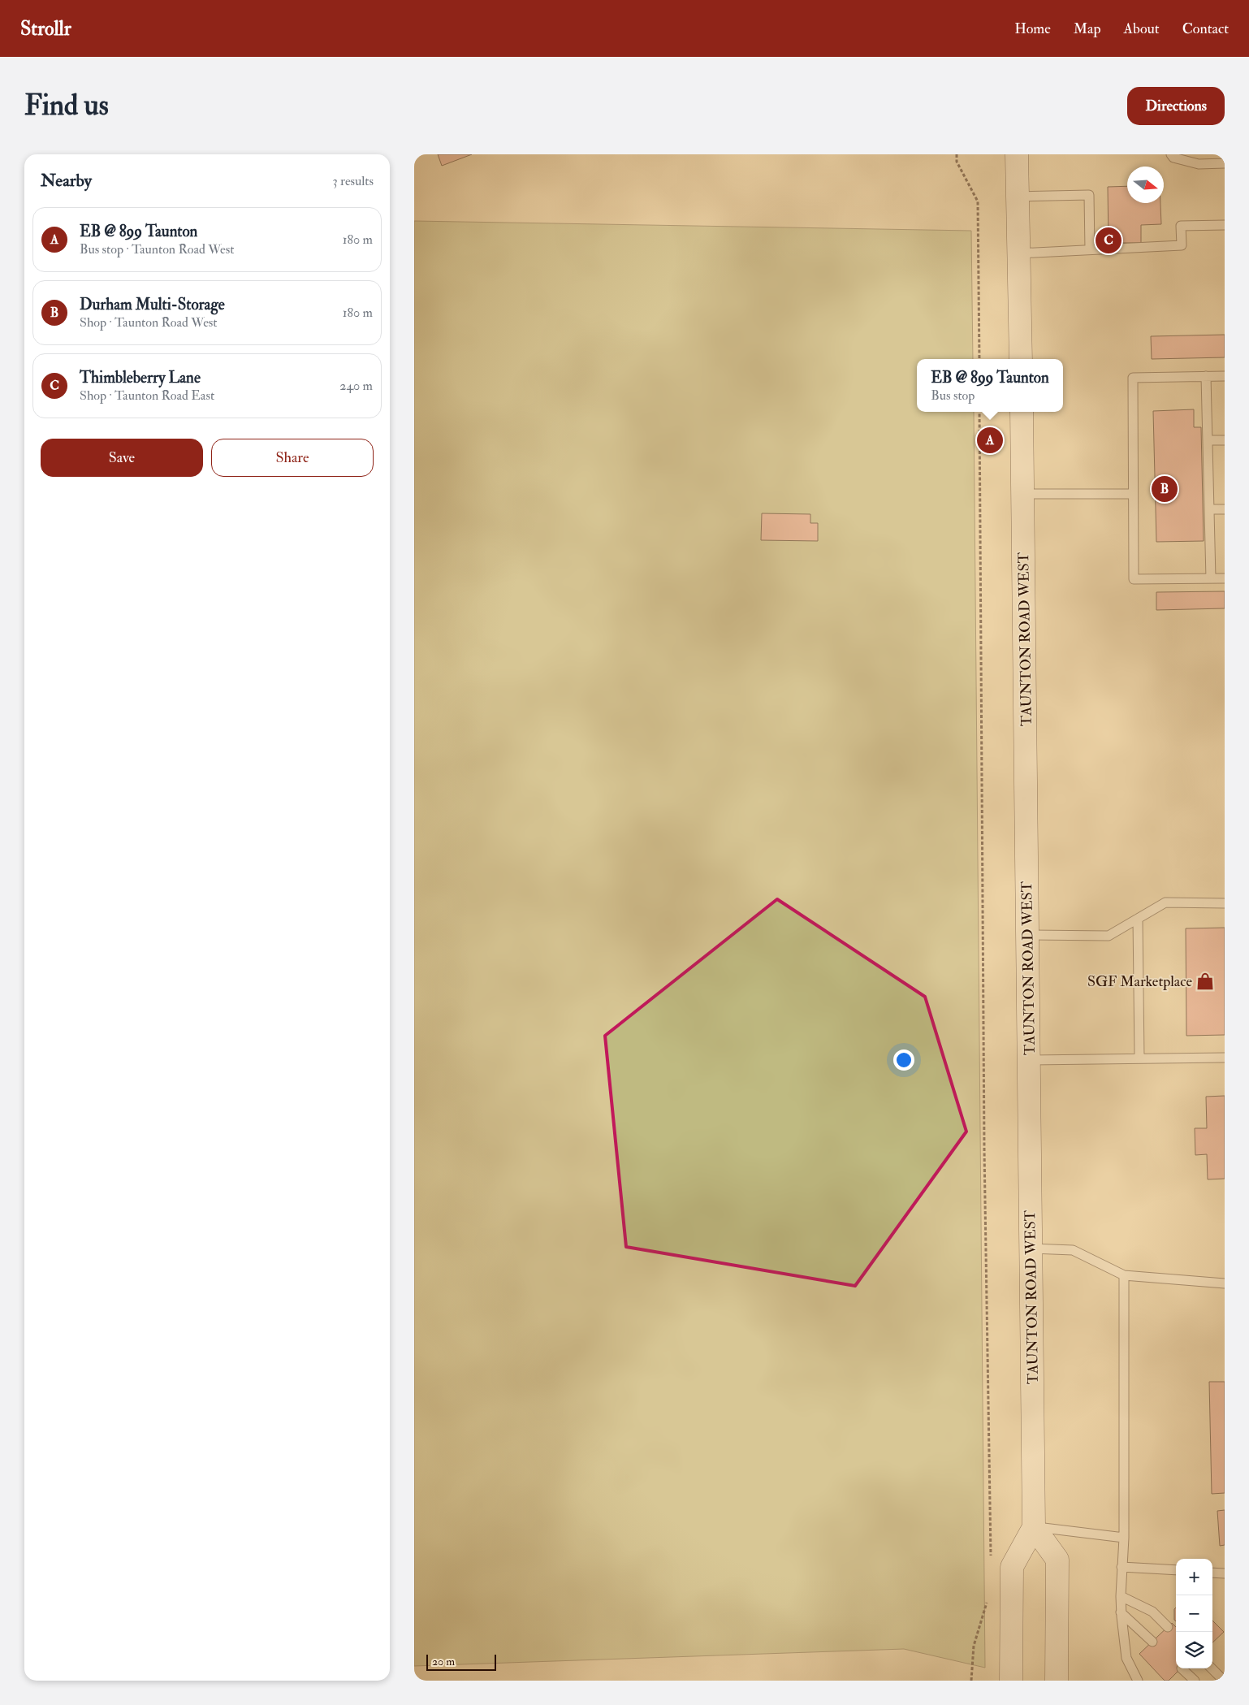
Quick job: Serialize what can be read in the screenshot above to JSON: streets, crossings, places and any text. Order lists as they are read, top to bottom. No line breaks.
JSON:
{"streets":{"main road":["TAUNTON ROAD WEST"]},"places":{"shop":["SGF Marketplace"]},"scale_bar":"20 m","north":"right","page":{"header":"Strollr","nav":["Home","Map","About","Contact"],"buttons":["Directions",["Save","Share"]],"title":"Find us","heading":["Nearby","3 results"],"list":[{"mark":"A","name":"EB @ 899 Taunton","note":"Bus stop · Taunton Road West","value":"180 m"},{"mark":"B","name":"Durham Multi-Storage","note":"Shop · Taunton Road West","value":"180 m"},{"mark":"C","name":"Thimbleberry Lane","note":"Shop · Taunton Road East","value":"240 m"}],"pins":["C","A","B"],"popup":["EB @ 899 Taunton","Bus stop"],"map_buttons":["+","−"],"scale":"20 m"}}
